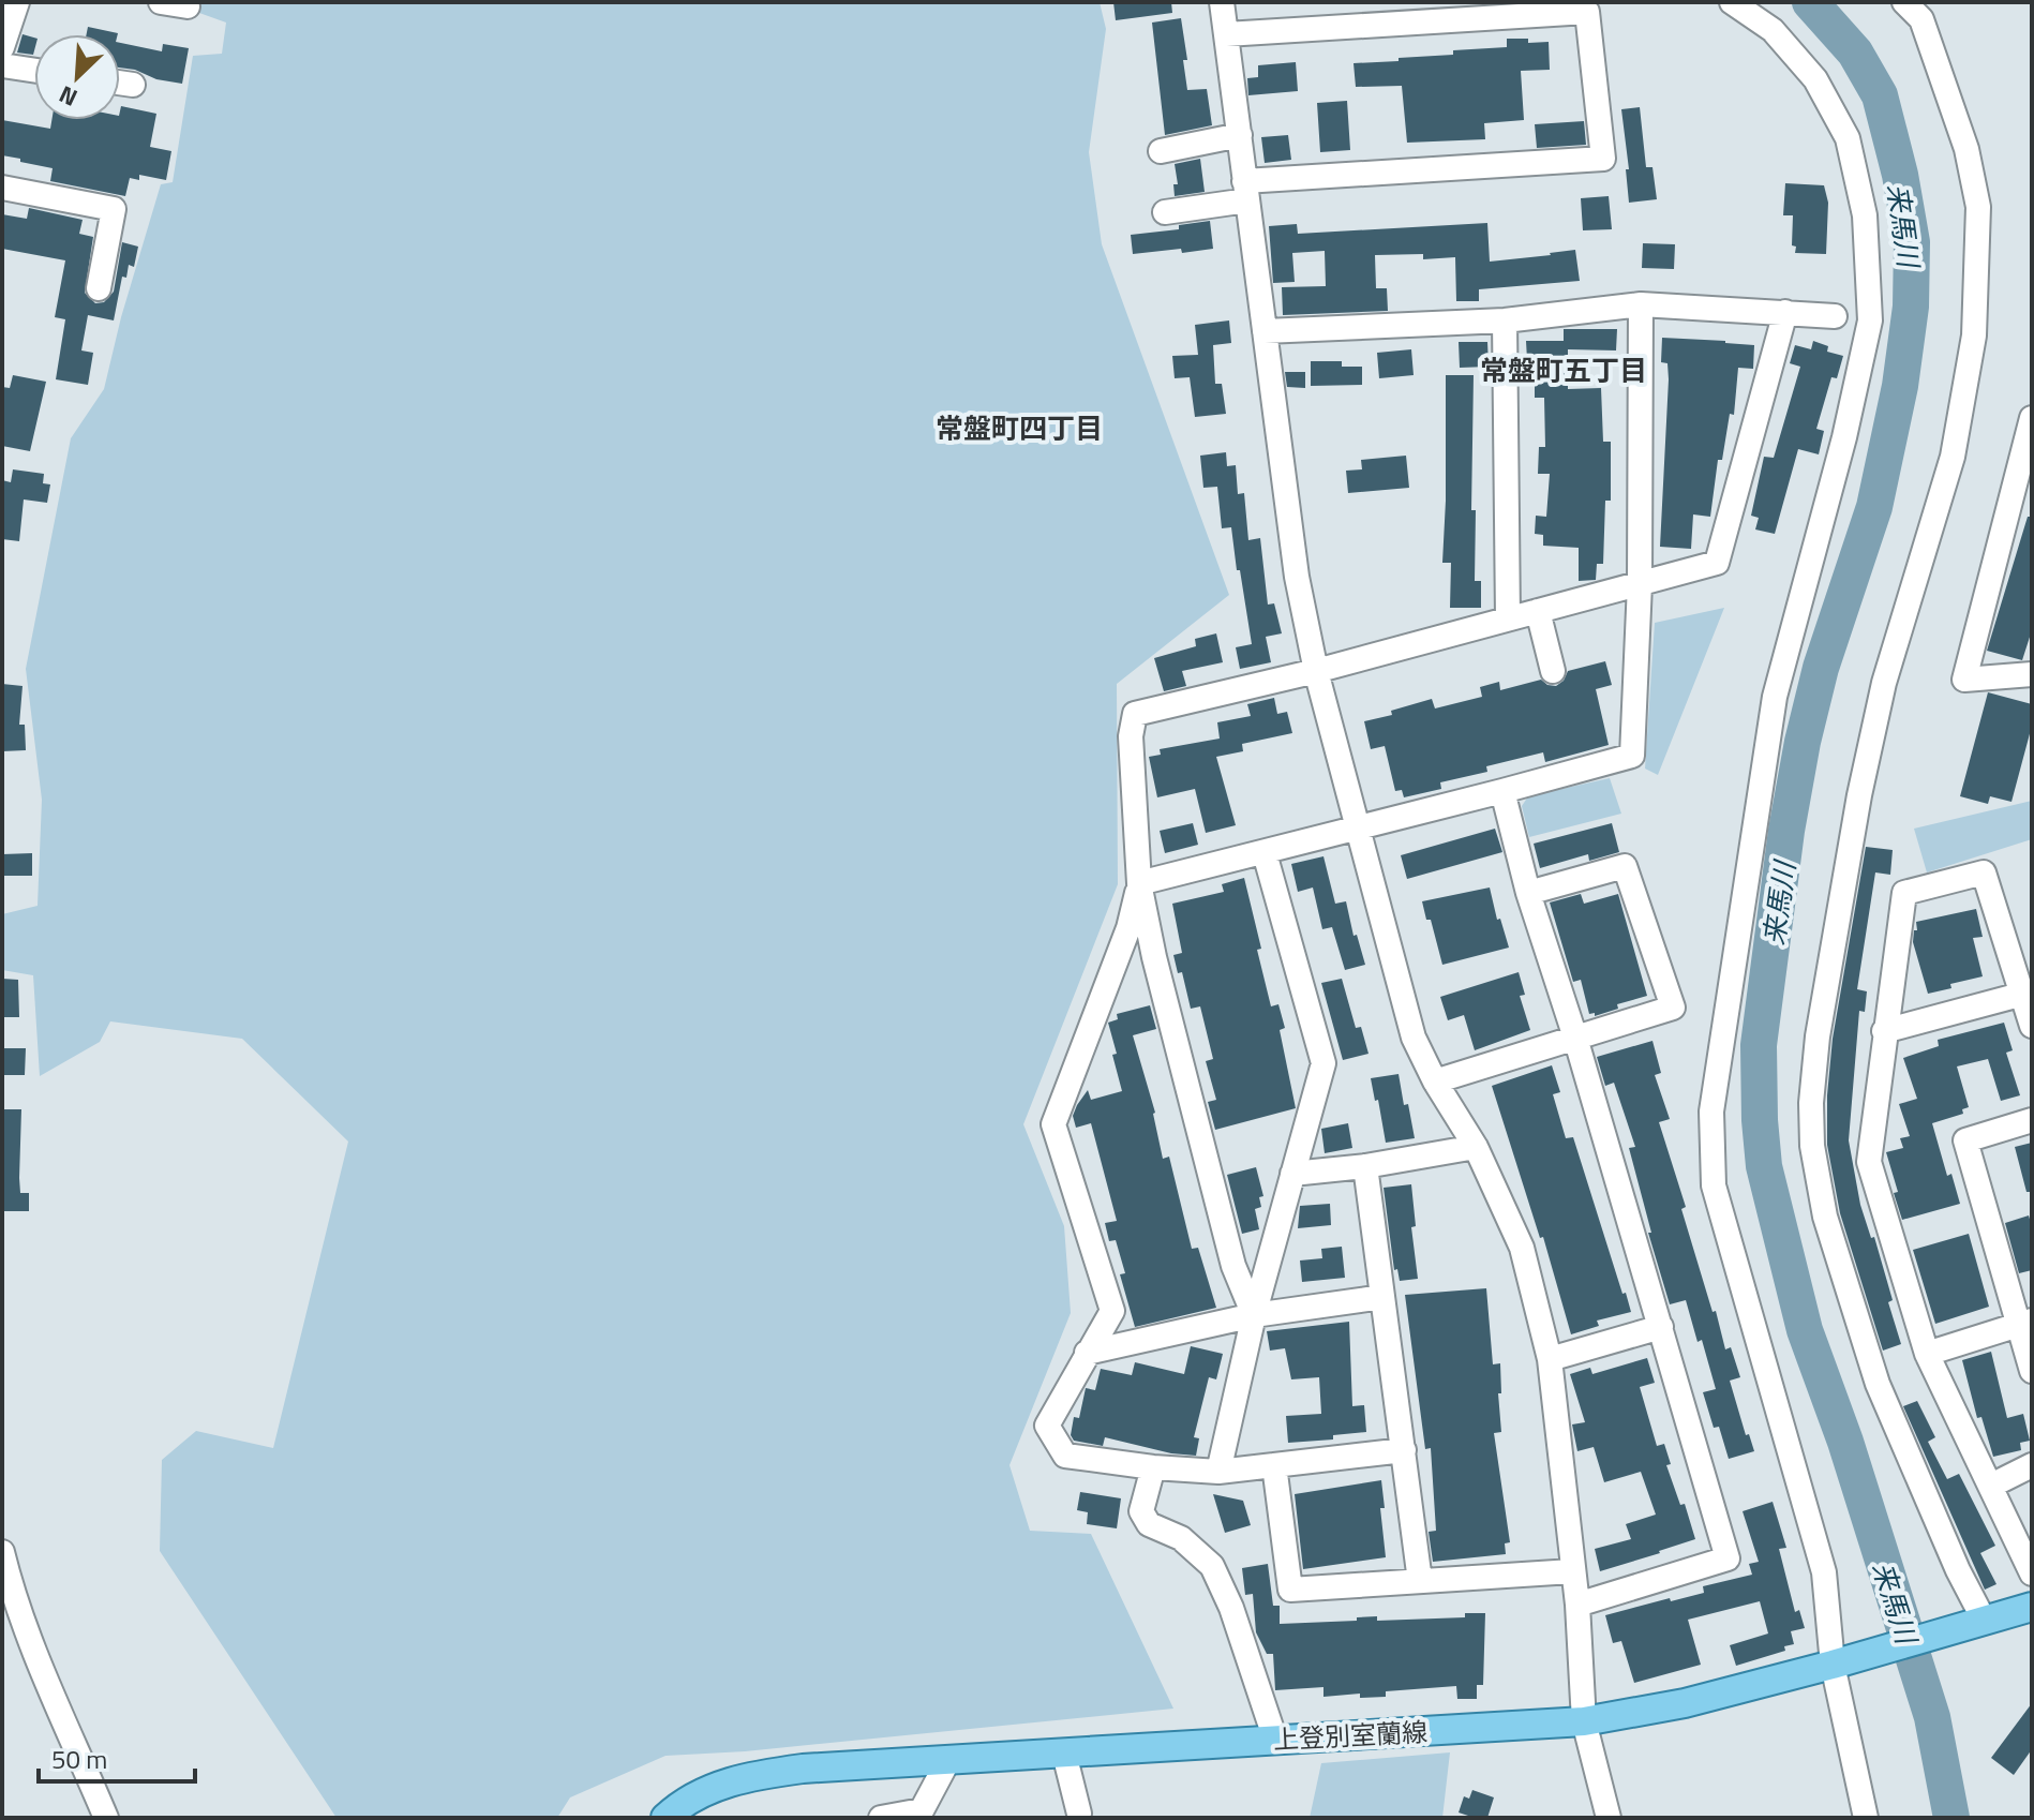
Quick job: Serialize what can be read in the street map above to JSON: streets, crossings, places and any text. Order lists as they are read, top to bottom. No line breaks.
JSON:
{"streets":{"main road":["上登別室蘭線"]},"districts":["常盤町五丁目","常盤町四丁目"],"water":["来馬川"],"scale_bar":"50 m","north":"bottom left"}
